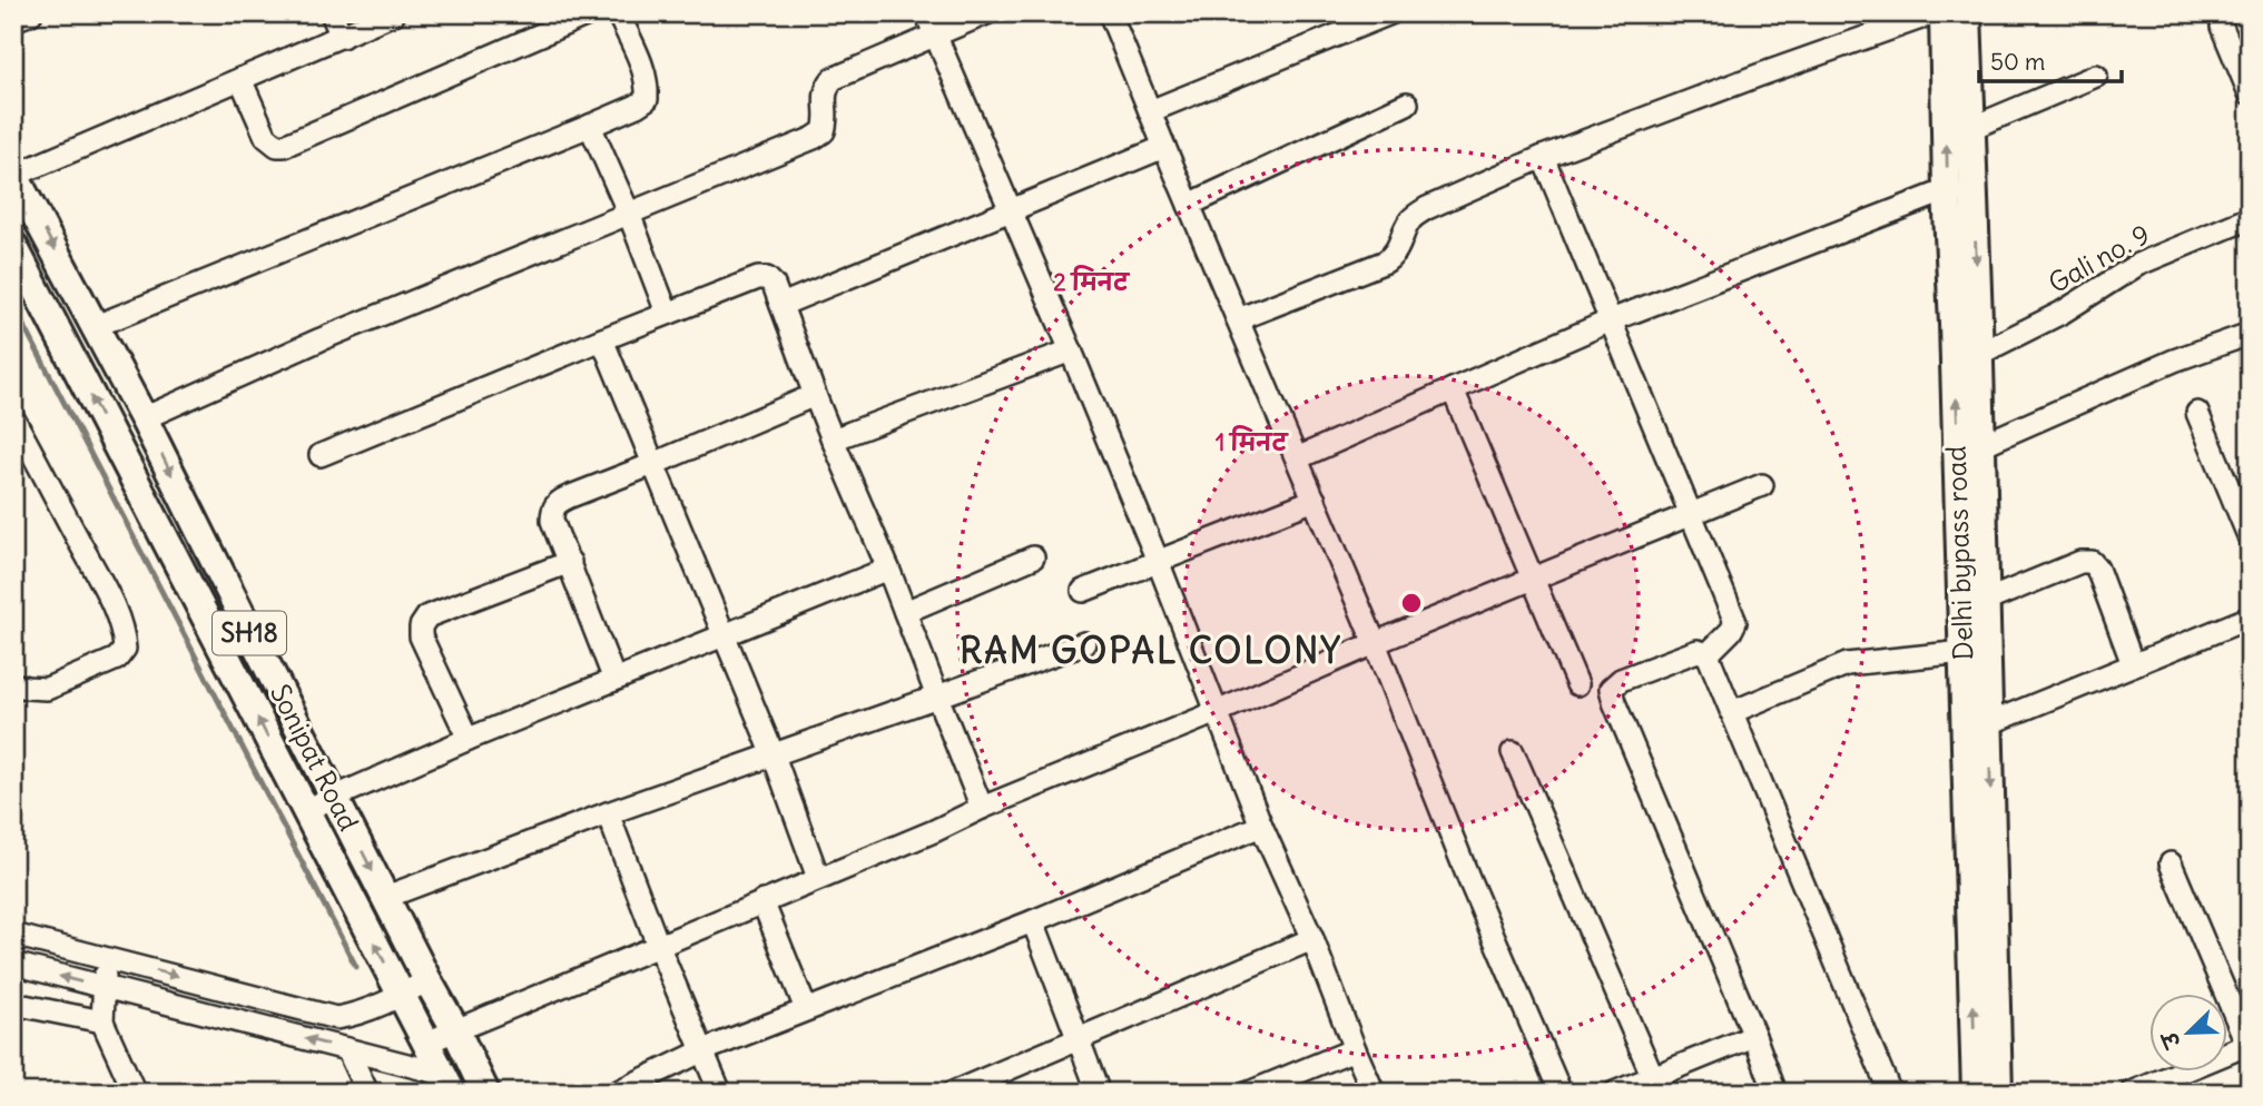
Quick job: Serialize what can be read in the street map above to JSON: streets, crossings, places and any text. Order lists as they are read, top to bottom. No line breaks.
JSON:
{"streets":{"main road":["Delhi bypass road","SH18","Sonipat Road"],"street":["Gali no. 9"]},"crossings":[["Gali no. 9","Delhi bypass road"]],"districts":["RAM GOPAL COLONY"],"scale_bar":"50 m","north":"bottom left","rings":["2 मिनट","1 मिनट"]}
